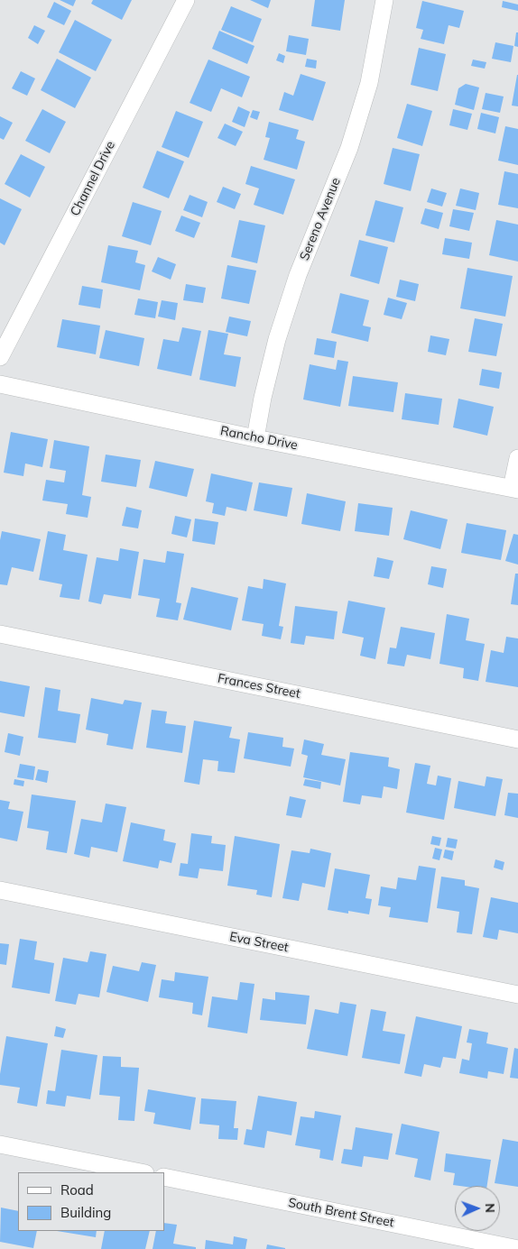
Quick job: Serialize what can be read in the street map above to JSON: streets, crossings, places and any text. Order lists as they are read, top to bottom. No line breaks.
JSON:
{"streets":{"street":["Channel Drive","Sereno Avenue","Rancho Drive","Frances Street","Eva Street","South Brent Street"]},"crossings":[["Sereno Avenue","Rancho Drive"]],"legend":["Road","Building"],"north":"right"}
